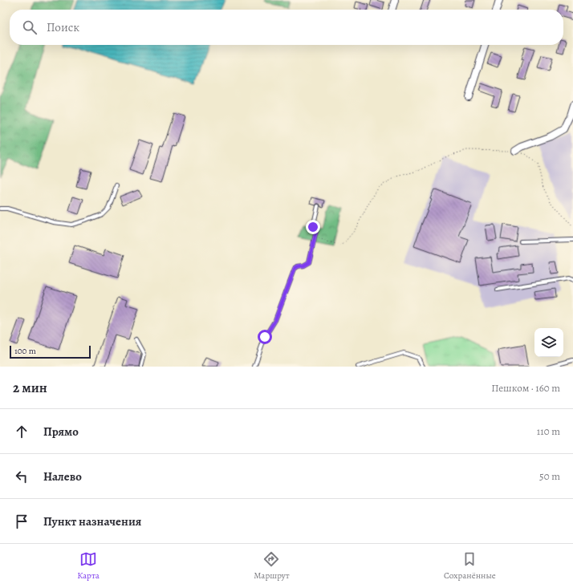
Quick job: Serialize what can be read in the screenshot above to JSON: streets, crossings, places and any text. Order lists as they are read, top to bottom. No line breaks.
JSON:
{"scale_bar":"100 m","page":{"search":"Поиск","scale":"100 m","heading":["2 мин","Пешком · 160 m"],"list":[["Прямо","110 m"],["Налево","50 m"],"Пункт назначения"],"nav":["Карта","Маршрут","Сохранённые"]}}
